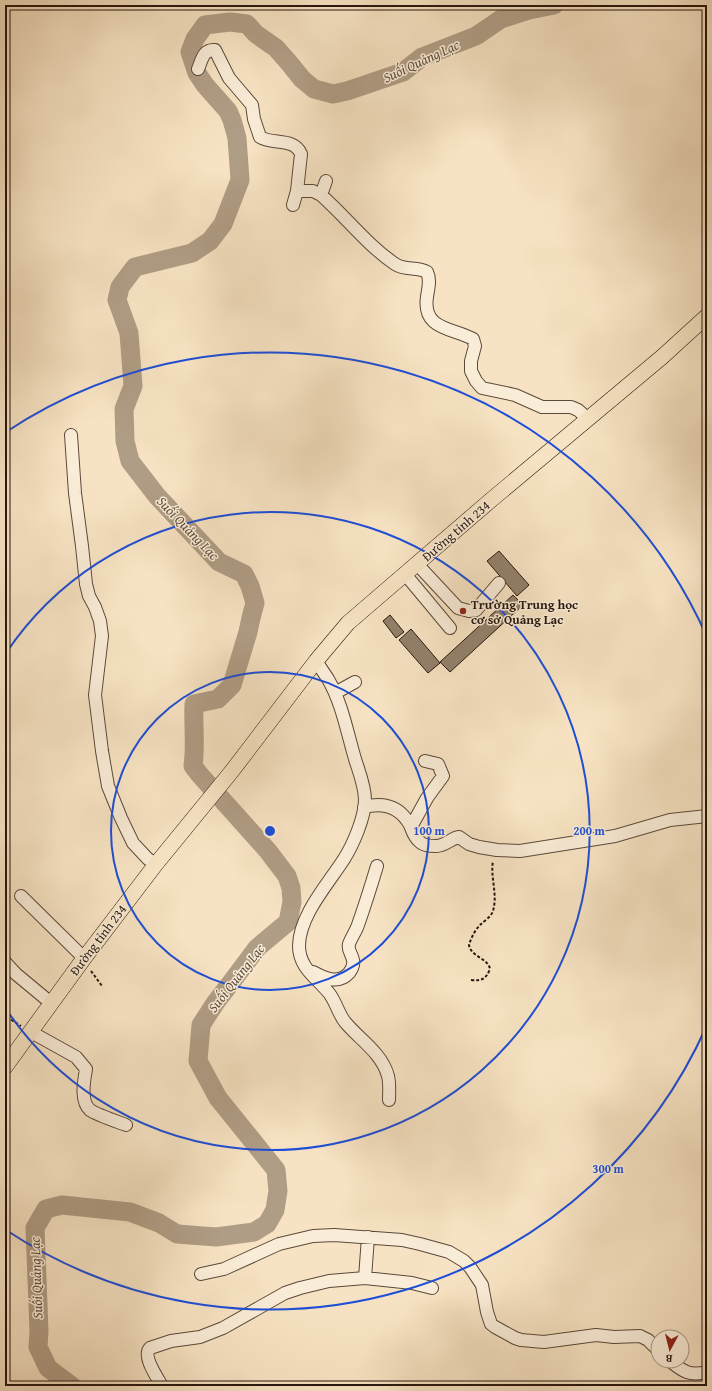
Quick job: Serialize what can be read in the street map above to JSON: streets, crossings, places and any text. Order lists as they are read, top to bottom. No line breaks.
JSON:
{"streets":{"main road":["Đường tỉnh 234"]},"water":["Suối Quảng Lạc"],"places":["Trường Trung học cơ sở Quảng Lạc"],"north":"bottom","rings":["100 m","200 m","300 m"]}
